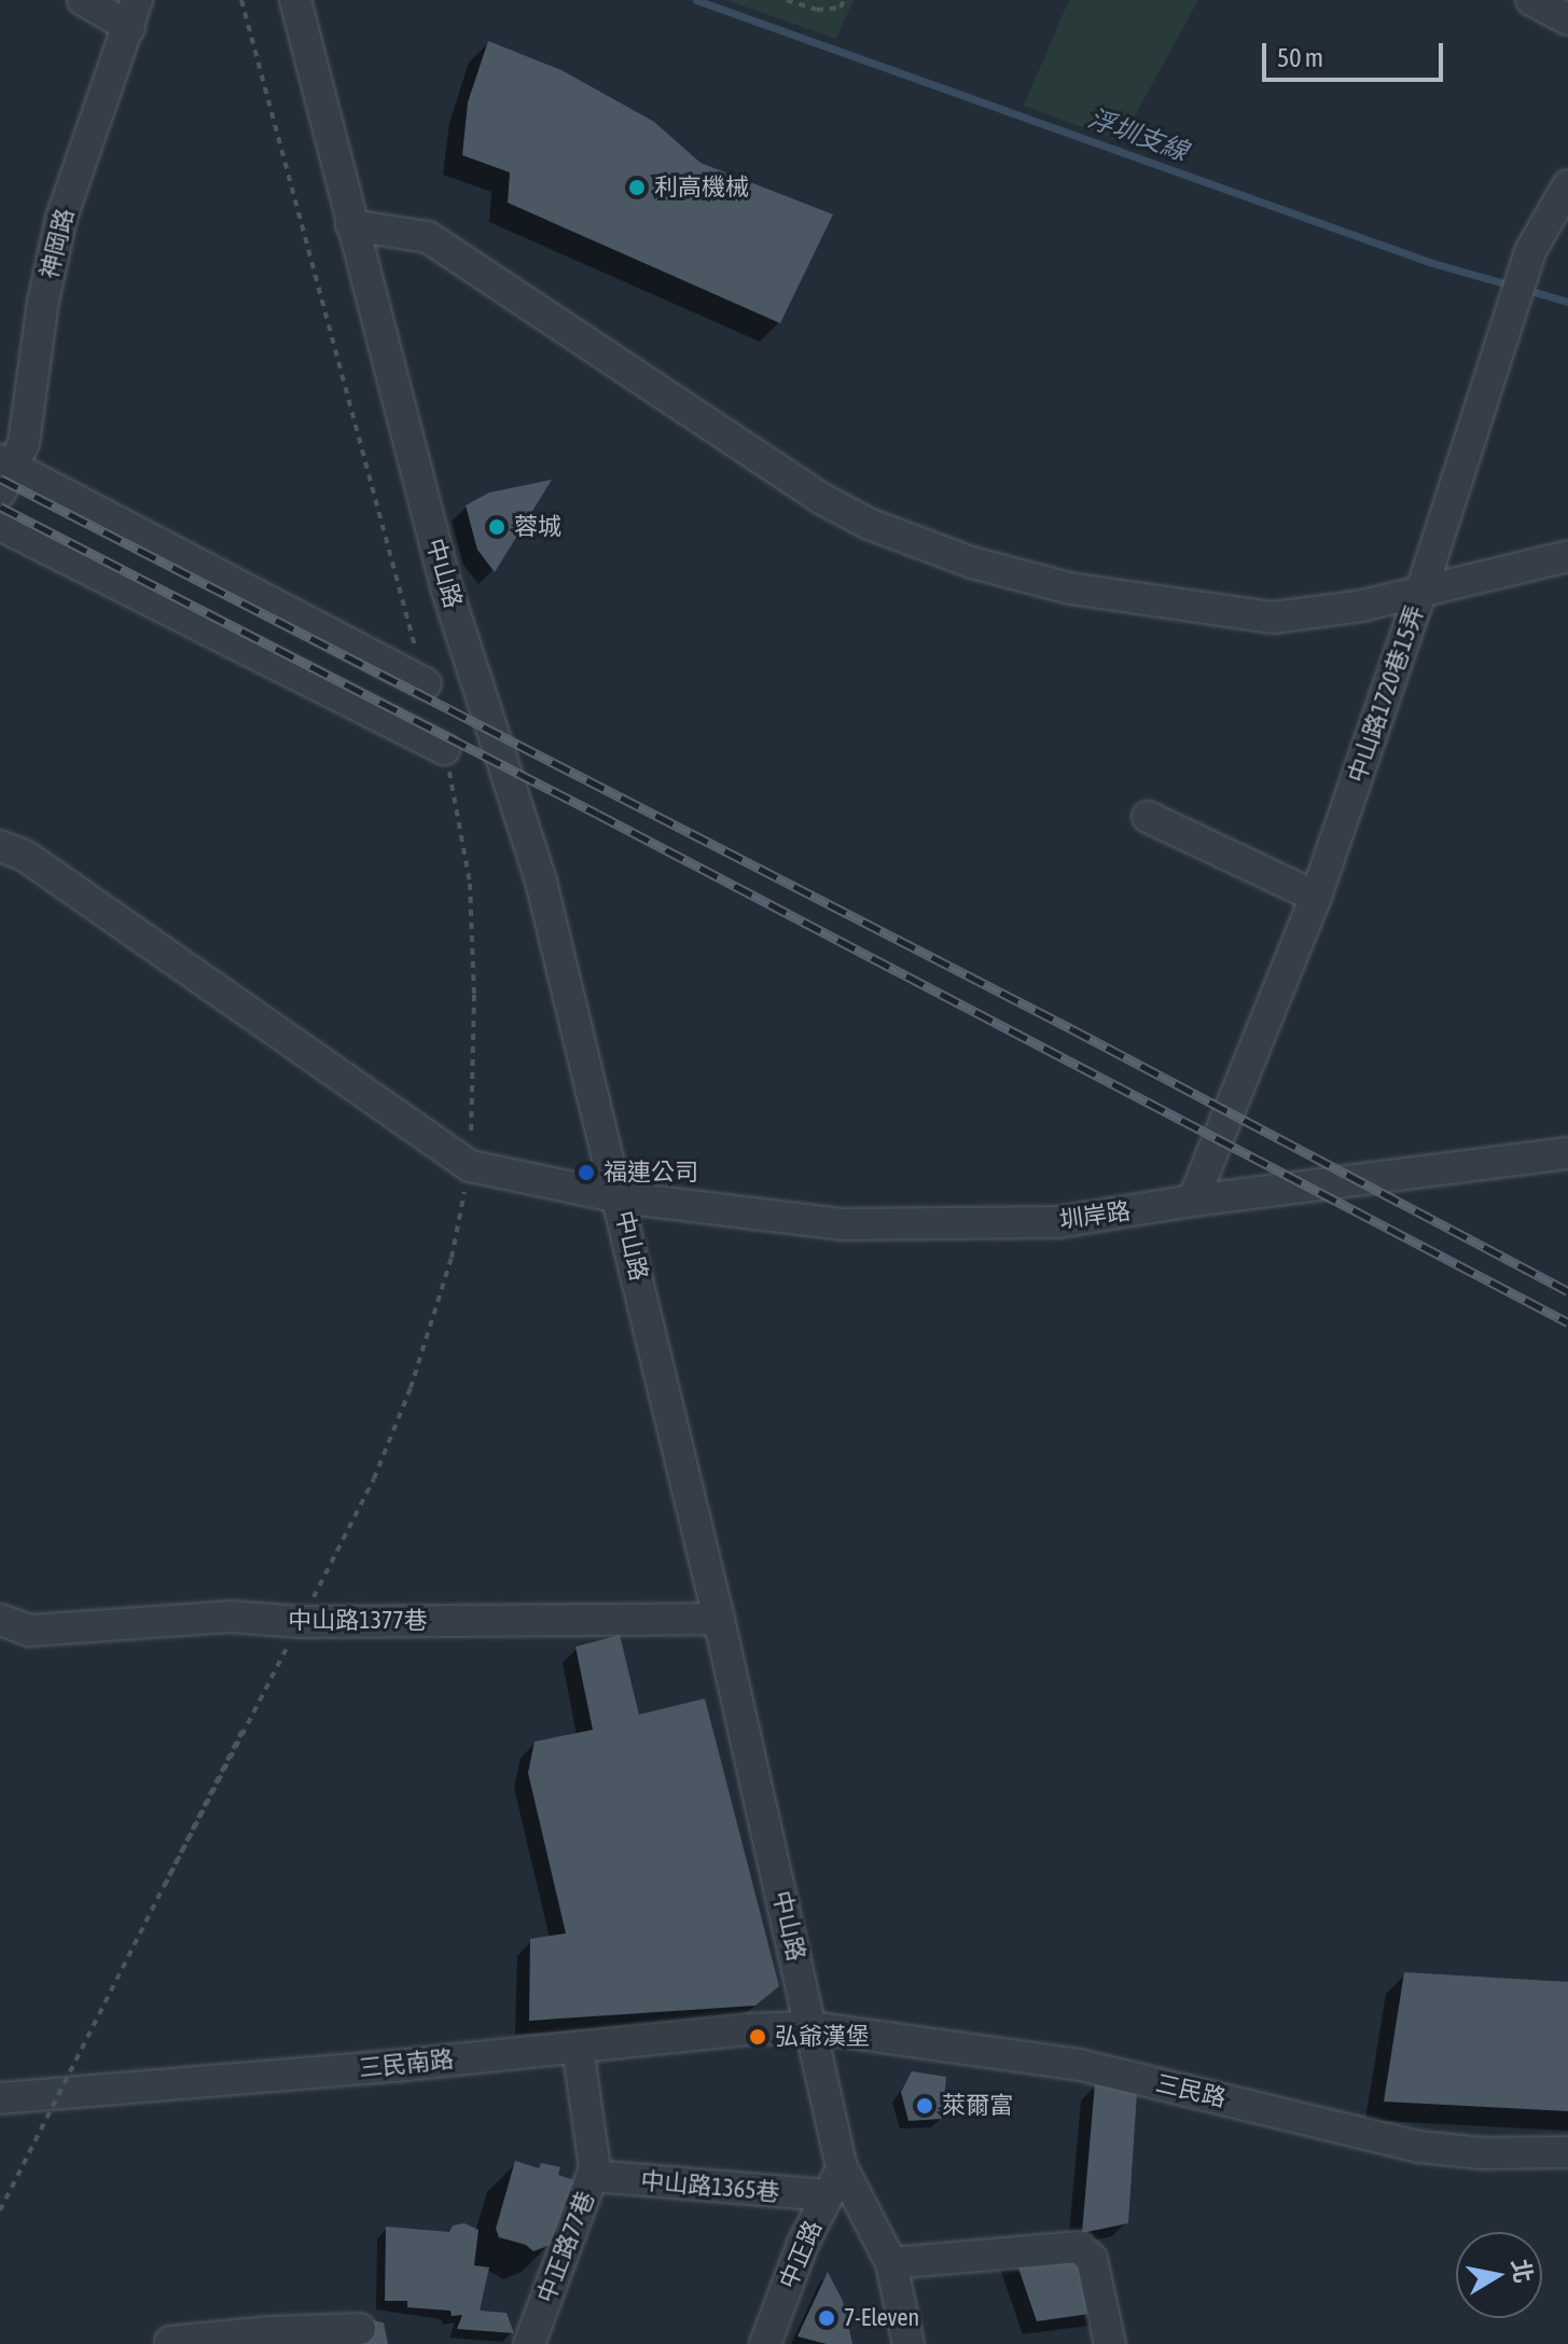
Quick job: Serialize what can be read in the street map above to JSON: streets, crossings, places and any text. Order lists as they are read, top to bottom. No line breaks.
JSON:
{"streets":{"street":["神岡路","中山路","中山路1720巷15弄","圳岸路","中山路1377巷","三民南路","三民路","中山路1365巷","中正路77巷","中正路"]},"crossings":[["中山路","圳岸路"],["中山路","中山路1377巷"],["中山路","三民南路"],["中山路","三民路"],["中山路","中正路"],["中山路1720巷15弄","圳岸路"],["三民南路","三民路"],["三民南路","中正路77巷"],["中山路1365巷","中正路77巷"],["中山路1365巷","中正路"]],"water":["浮圳支線"],"places":["利高機械","蓉城","福連公司","弘爺漢堡","萊爾富","7-Eleven"],"scale_bar":"50 m","north":"right"}
